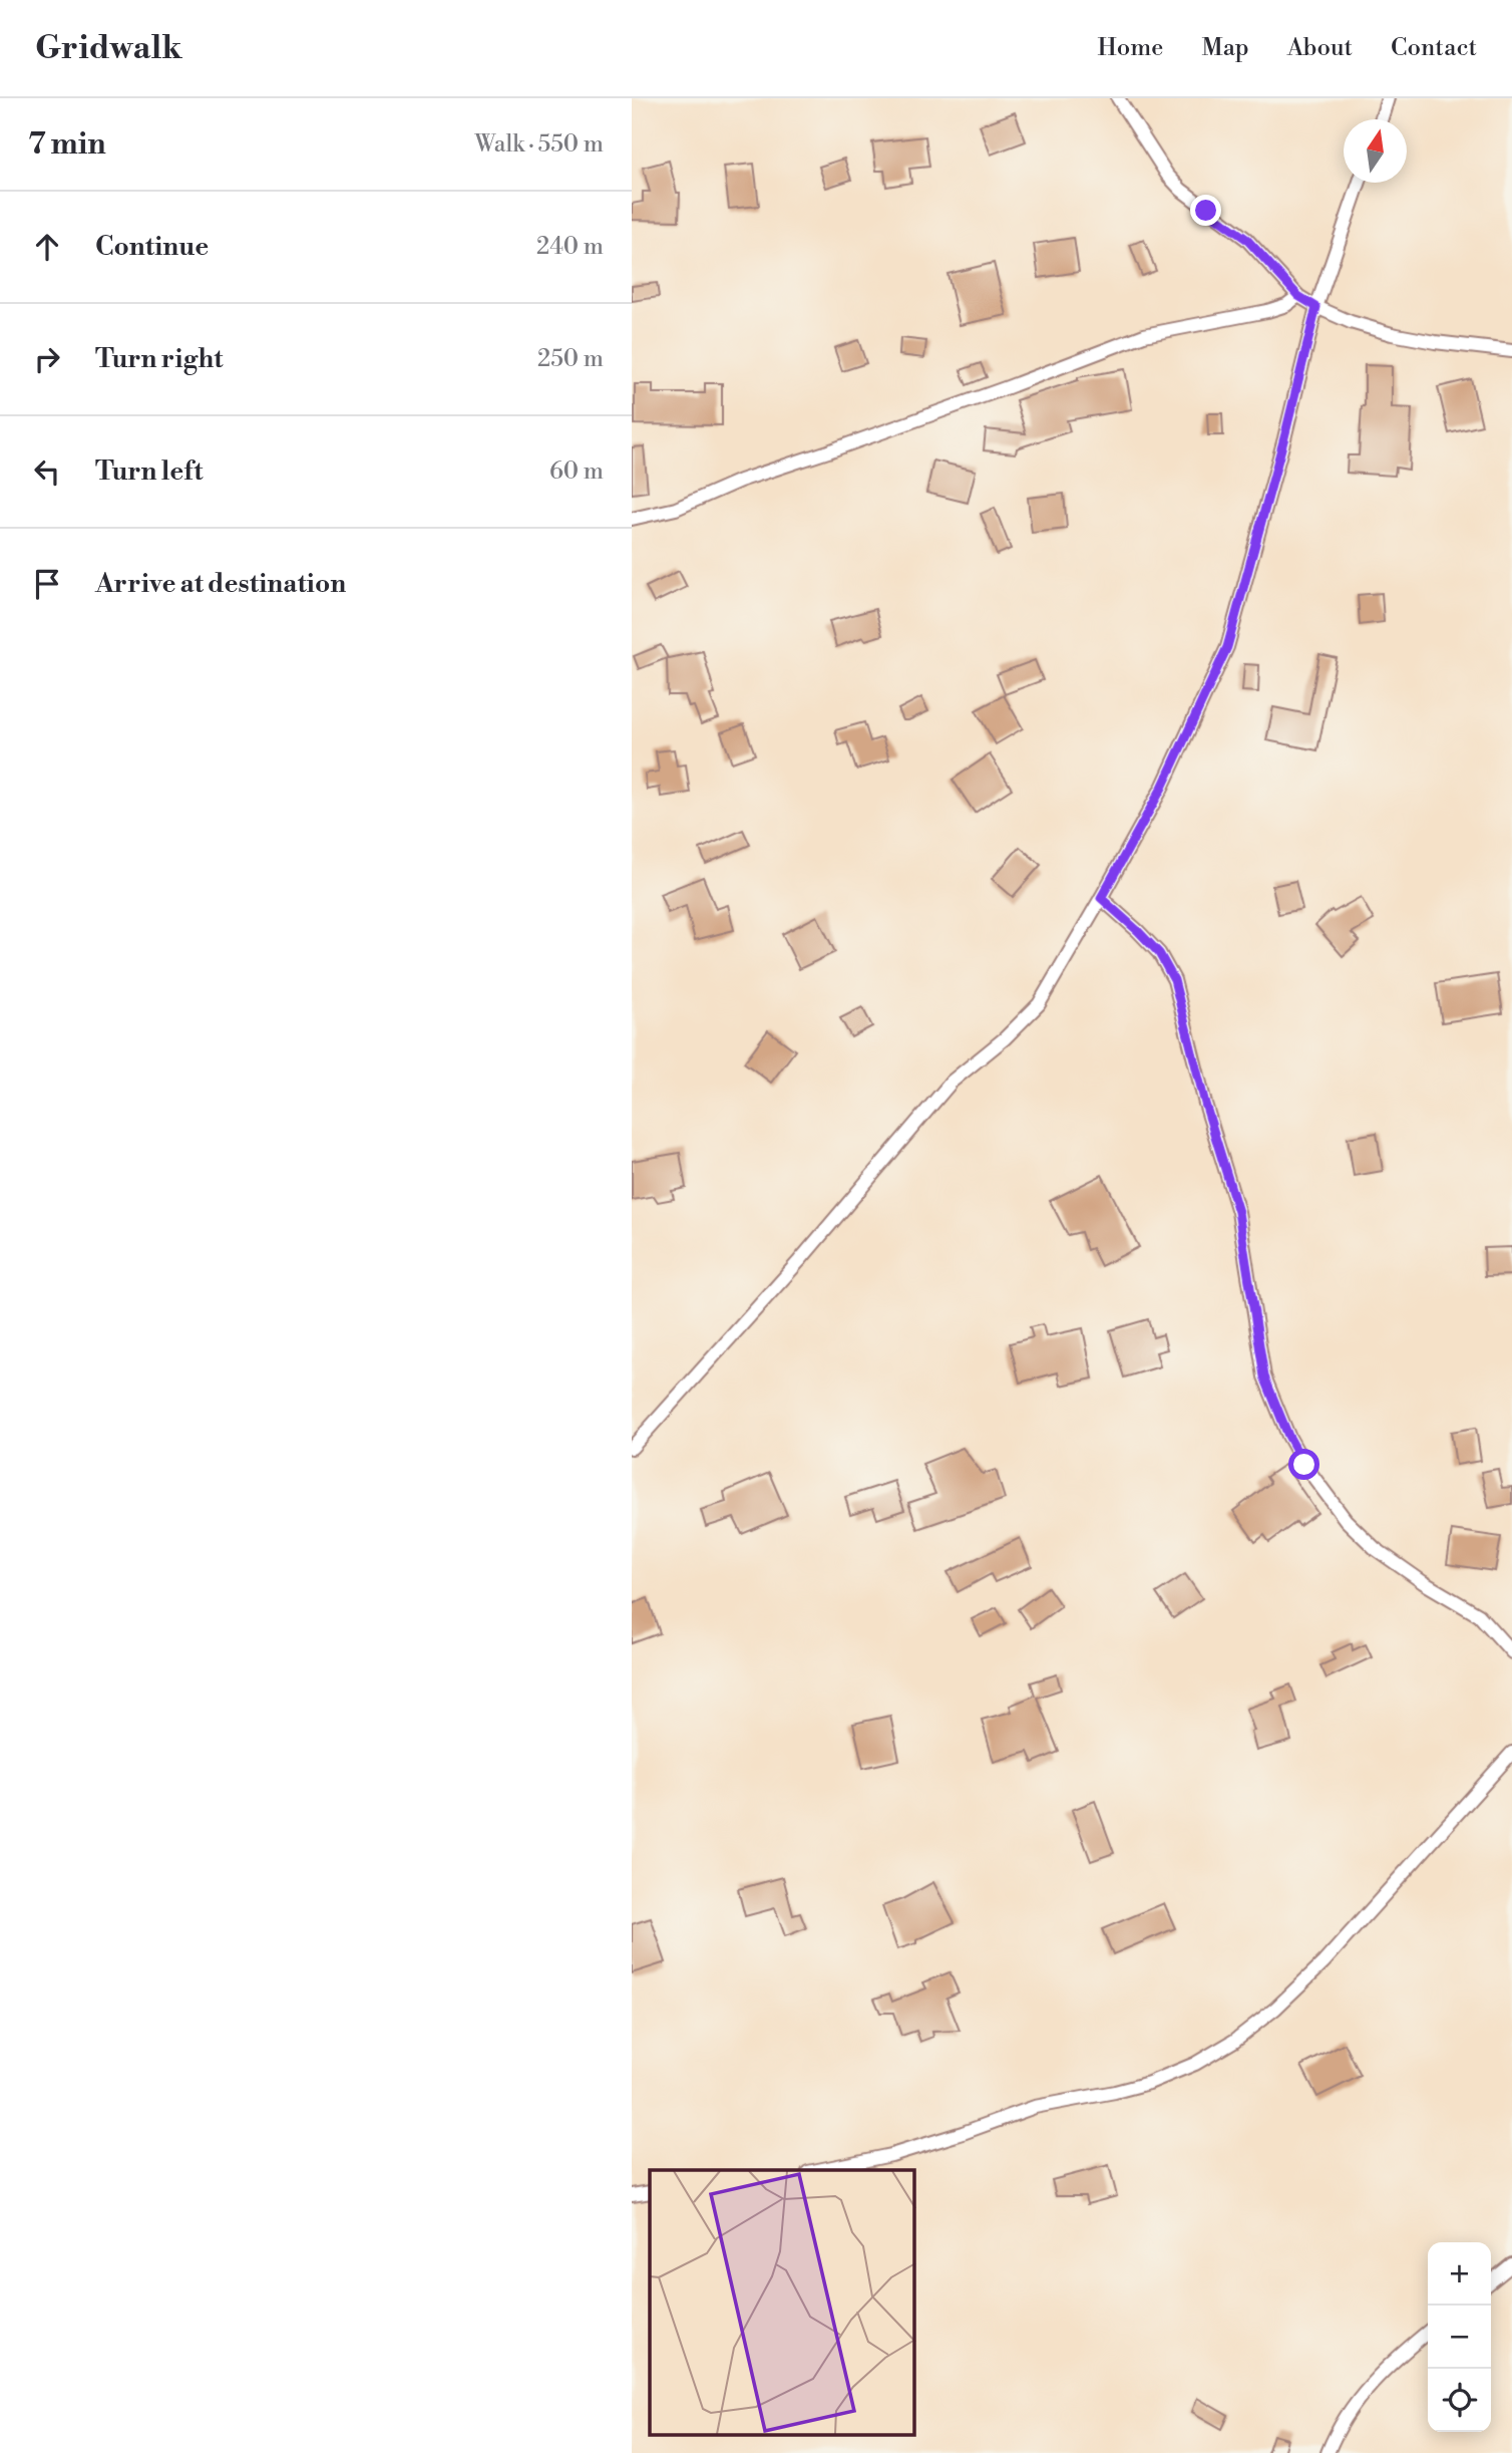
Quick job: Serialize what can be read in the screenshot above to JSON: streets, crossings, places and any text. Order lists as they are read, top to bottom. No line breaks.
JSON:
{"north":"top","page":{"header":"Gridwalk","nav":["Home","Map","About","Contact"],"heading":["7 min","Walk · 550 m"],"list":[["Continue","240 m"],["Turn right","250 m"],["Turn left","60 m"],"Arrive at destination"],"map_buttons":["+","−"]}}
